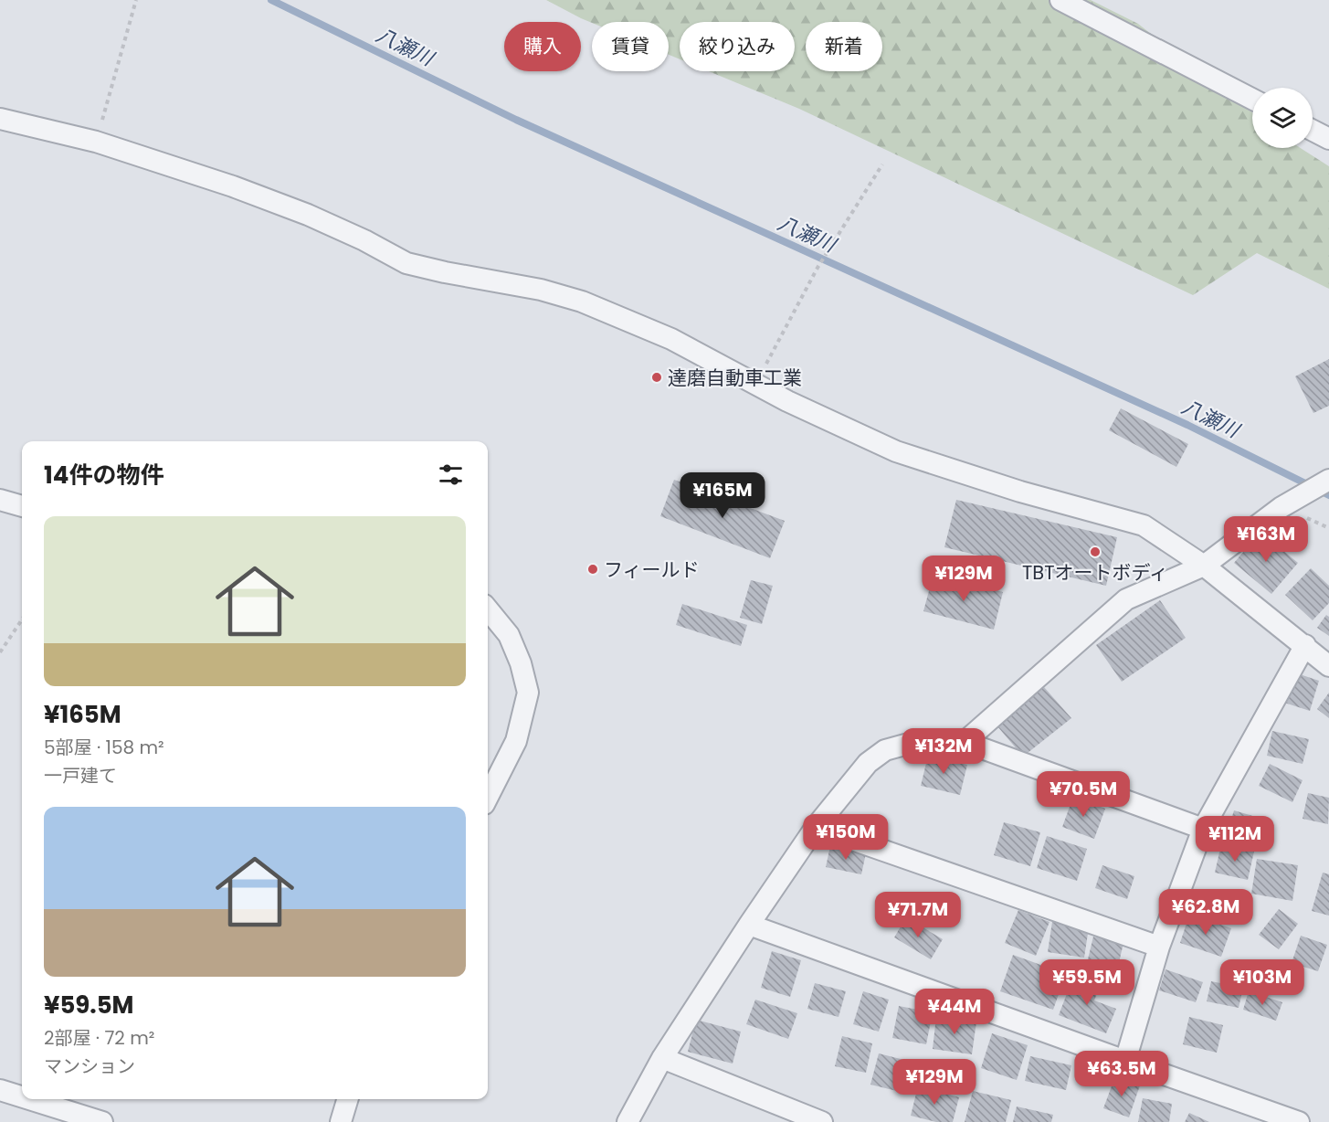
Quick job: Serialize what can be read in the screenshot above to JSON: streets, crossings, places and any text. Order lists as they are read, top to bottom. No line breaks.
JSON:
{"water":["八瀬川"],"places":["達磨自動車工業","TBTオートボディ","フィールド"],"page":{"chip":["購入","賃貸","絞り込み","新着"],"heading":"14件の物件","price":["¥165M","¥163M","¥129M","¥132M","¥70.5M","¥150M","¥112M","¥62.8M","¥71.7M","¥59.5M","¥103M","¥44M","¥63.5M","¥129M"],"list":[{"name":"¥165M","note":"5部屋 · 158 m² · 一戸建て"},{"name":"¥59.5M","note":"2部屋 · 72 m² · マンション"}]}}
